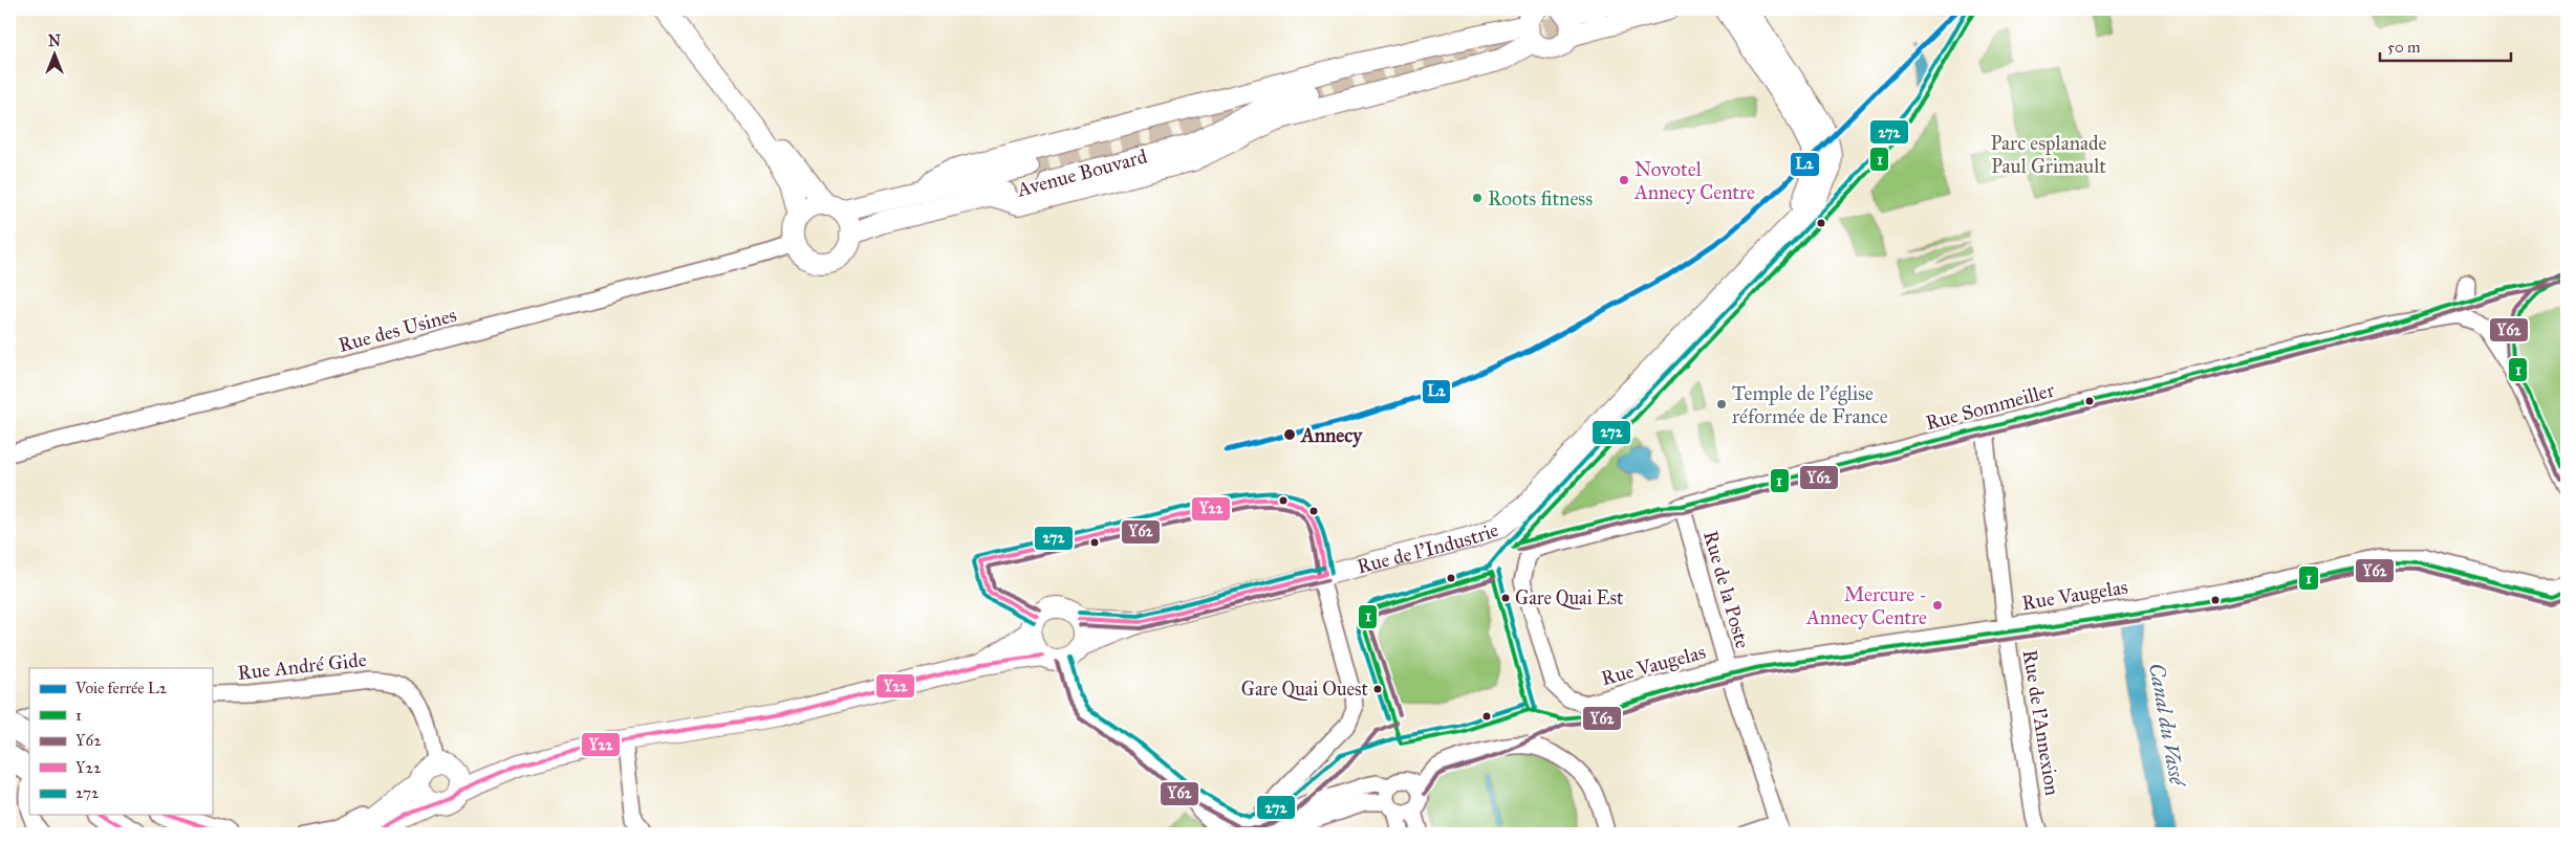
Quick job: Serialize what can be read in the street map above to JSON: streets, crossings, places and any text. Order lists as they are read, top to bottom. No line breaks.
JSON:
{"streets":{"street":["Avenue Bouvard","Rue des Usines","Rue Sommeiller","Rue de l'Industrie","Rue de la Poste","Rue Vaugelas","Rue André Gide","Rue de l'Annexion"]},"crossings":[["Avenue Bouvard","Rue des Usines"],["Rue Sommeiller","Rue de la Poste"],["Rue Sommeiller","Rue Vaugelas"],["Rue Sommeiller","Rue de l'Annexion"],["Rue de la Poste","Rue Vaugelas"],["Rue Vaugelas","Rue de l'Annexion"]],"water":["Canal du Vassé"],"parks":["Parc esplanade Paul Grimault"],"places":["Novotel Annecy Centre","Roots fitness","Temple de l'église réformée de France","Annecy","Gare Quai Est","Mercure - Annecy Centre","Gare Quai Ouest"],"lines":["rail line L2","transit line 1","transit line 272","transit line Y62","transit line Y22"],"legend":["Voie ferrée L2","1","Y62","Y22","272"],"scale_bar":"50 m","north":"top"}
